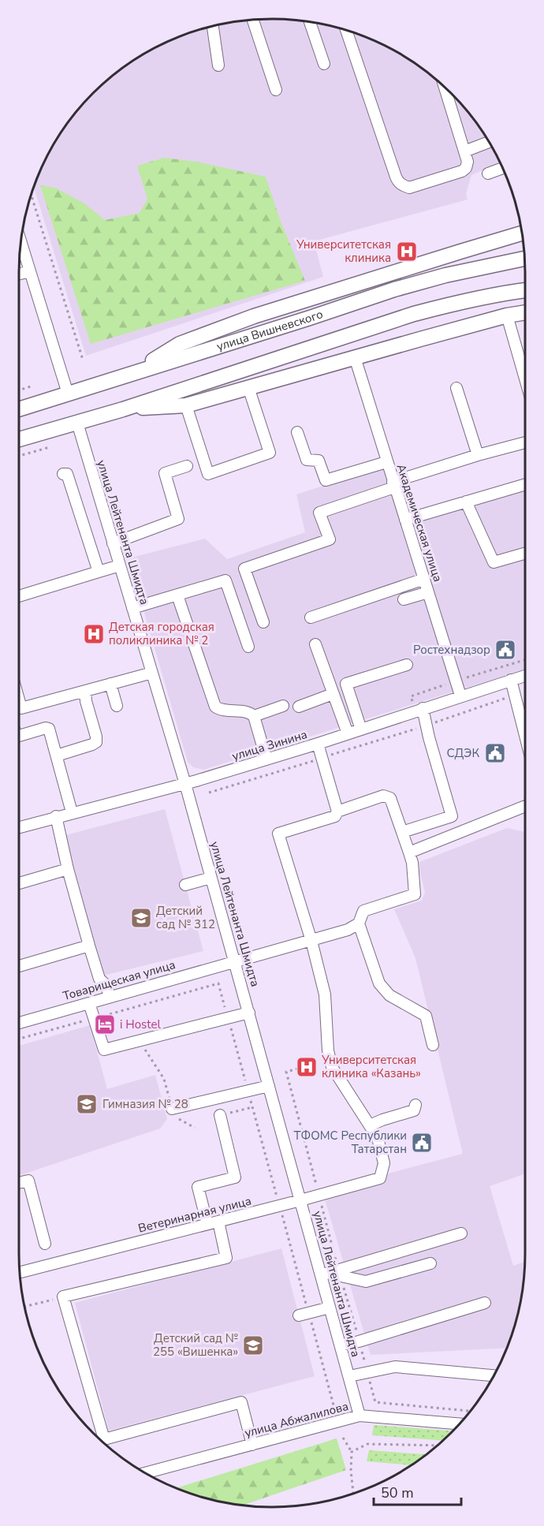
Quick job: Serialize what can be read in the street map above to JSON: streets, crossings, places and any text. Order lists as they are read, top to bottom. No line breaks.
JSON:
{"streets":{"main road":["улица Вишневского"],"street":["Академическая улица","улица Лейтенанта Шмидта","улица Зинина","Товарищеская улица","Ветеринарная улица","улица Абжалилова"]},"crossings":[["Академическая улица","улица Зинина"],["улица Лейтенанта Шмидта","улица Зинина"],["улица Лейтенанта Шмидта","Товарищеская улица"],["улица Лейтенанта Шмидта","Ветеринарная улица"],["улица Лейтенанта Шмидта","улица Абжалилова"]],"places":{"hospital":["Университетская клиника","Детская городская поликлиника № 2","Университетская клиника «Казань»"],"public building":["Ростехнадзор","СДЭК","ТФОМС Республики Татарстан"],"school or university":["Детский сад № 312","Гимназия № 28","Детский сад № 255 «Вишенка»"],"hotel":["i Hostel"]},"scale_bar":"50 m"}
